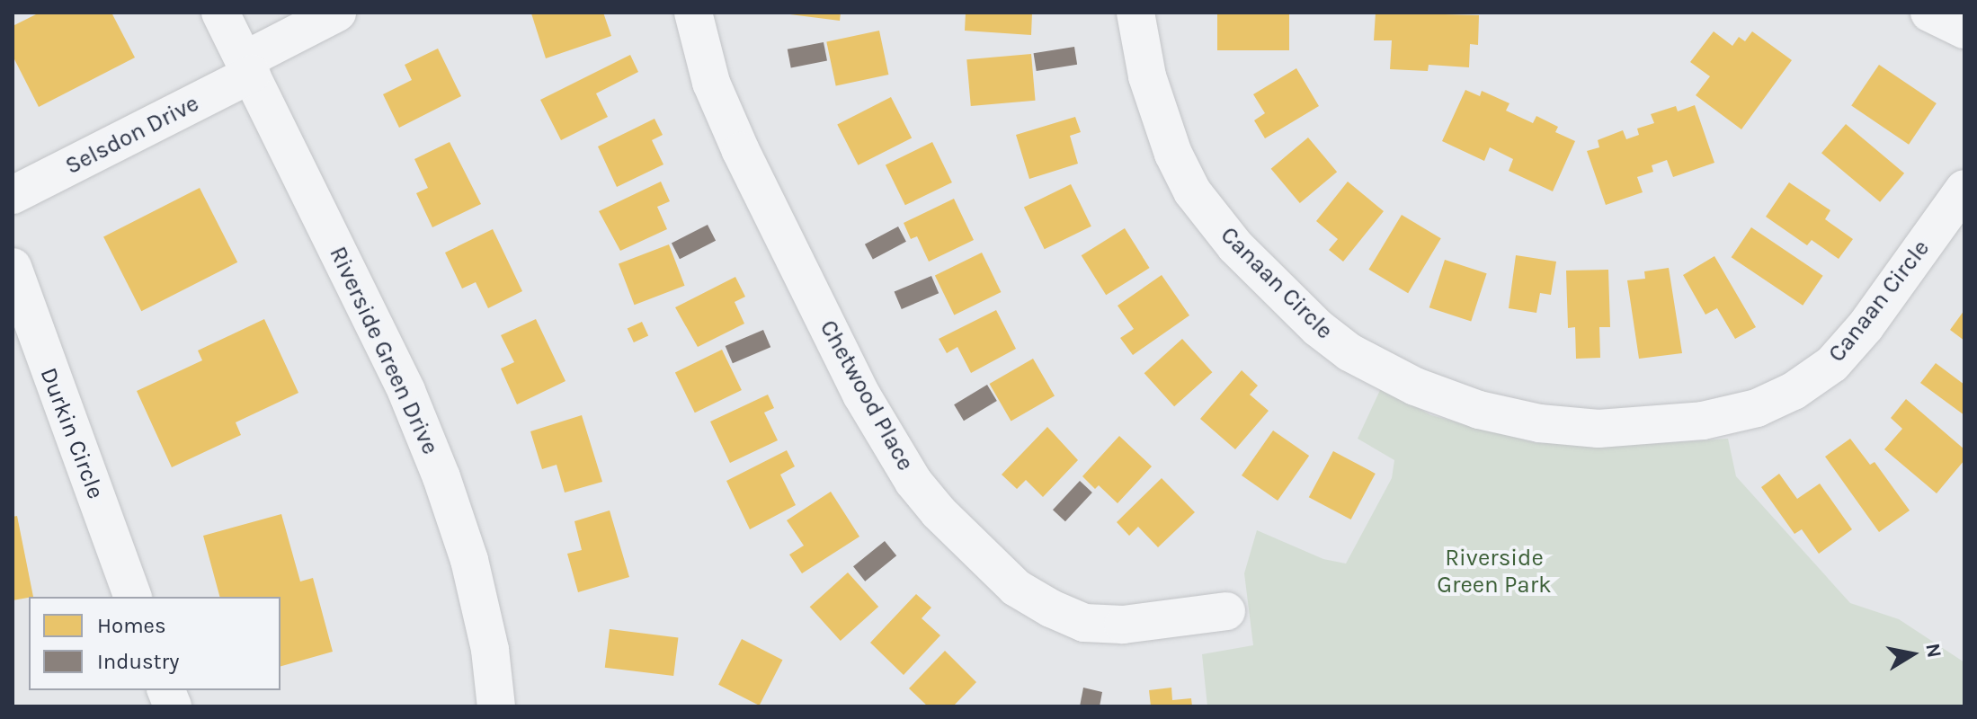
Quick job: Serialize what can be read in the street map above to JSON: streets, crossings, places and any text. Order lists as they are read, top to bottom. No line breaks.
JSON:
{"streets":{"street":["Selsdon Drive","Canaan Circle","Riverside Green Drive","Chetwood Place","Durkin Circle"]},"crossings":[["Selsdon Drive","Riverside Green Drive"]],"parks":["Riverside Green Park"],"legend":["Homes","Industry"],"north":"right"}
